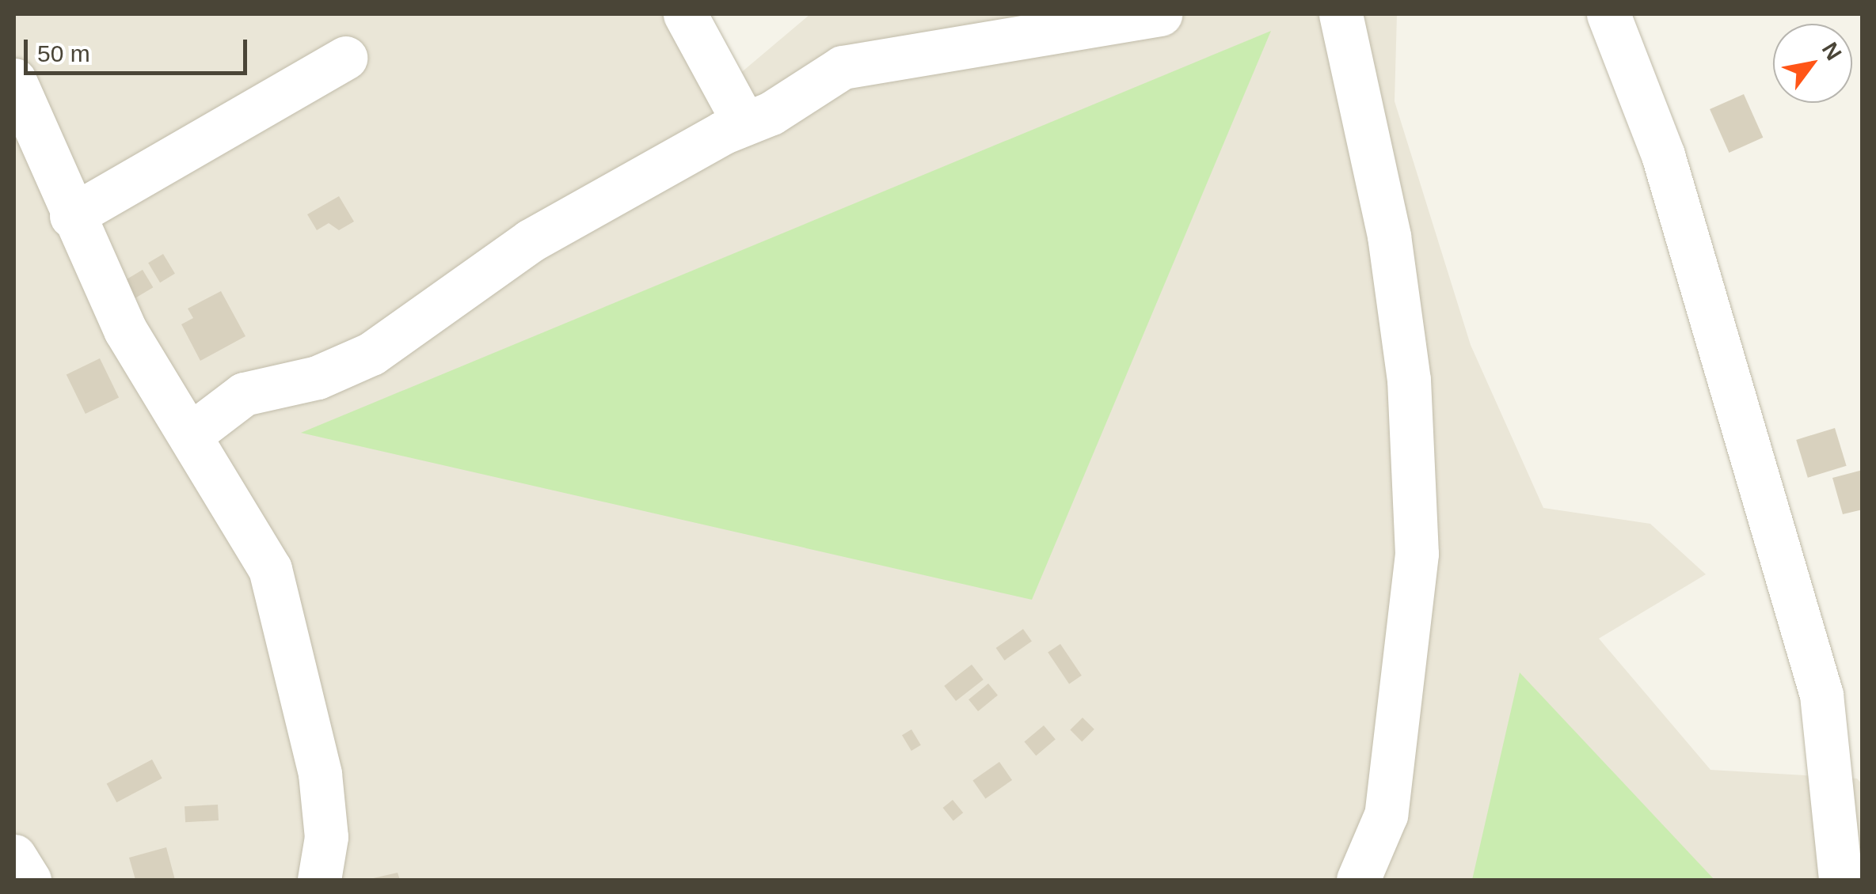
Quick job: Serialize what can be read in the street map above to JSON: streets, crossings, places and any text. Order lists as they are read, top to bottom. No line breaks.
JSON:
{"scale_bar":"50 m","north":"top right"}
